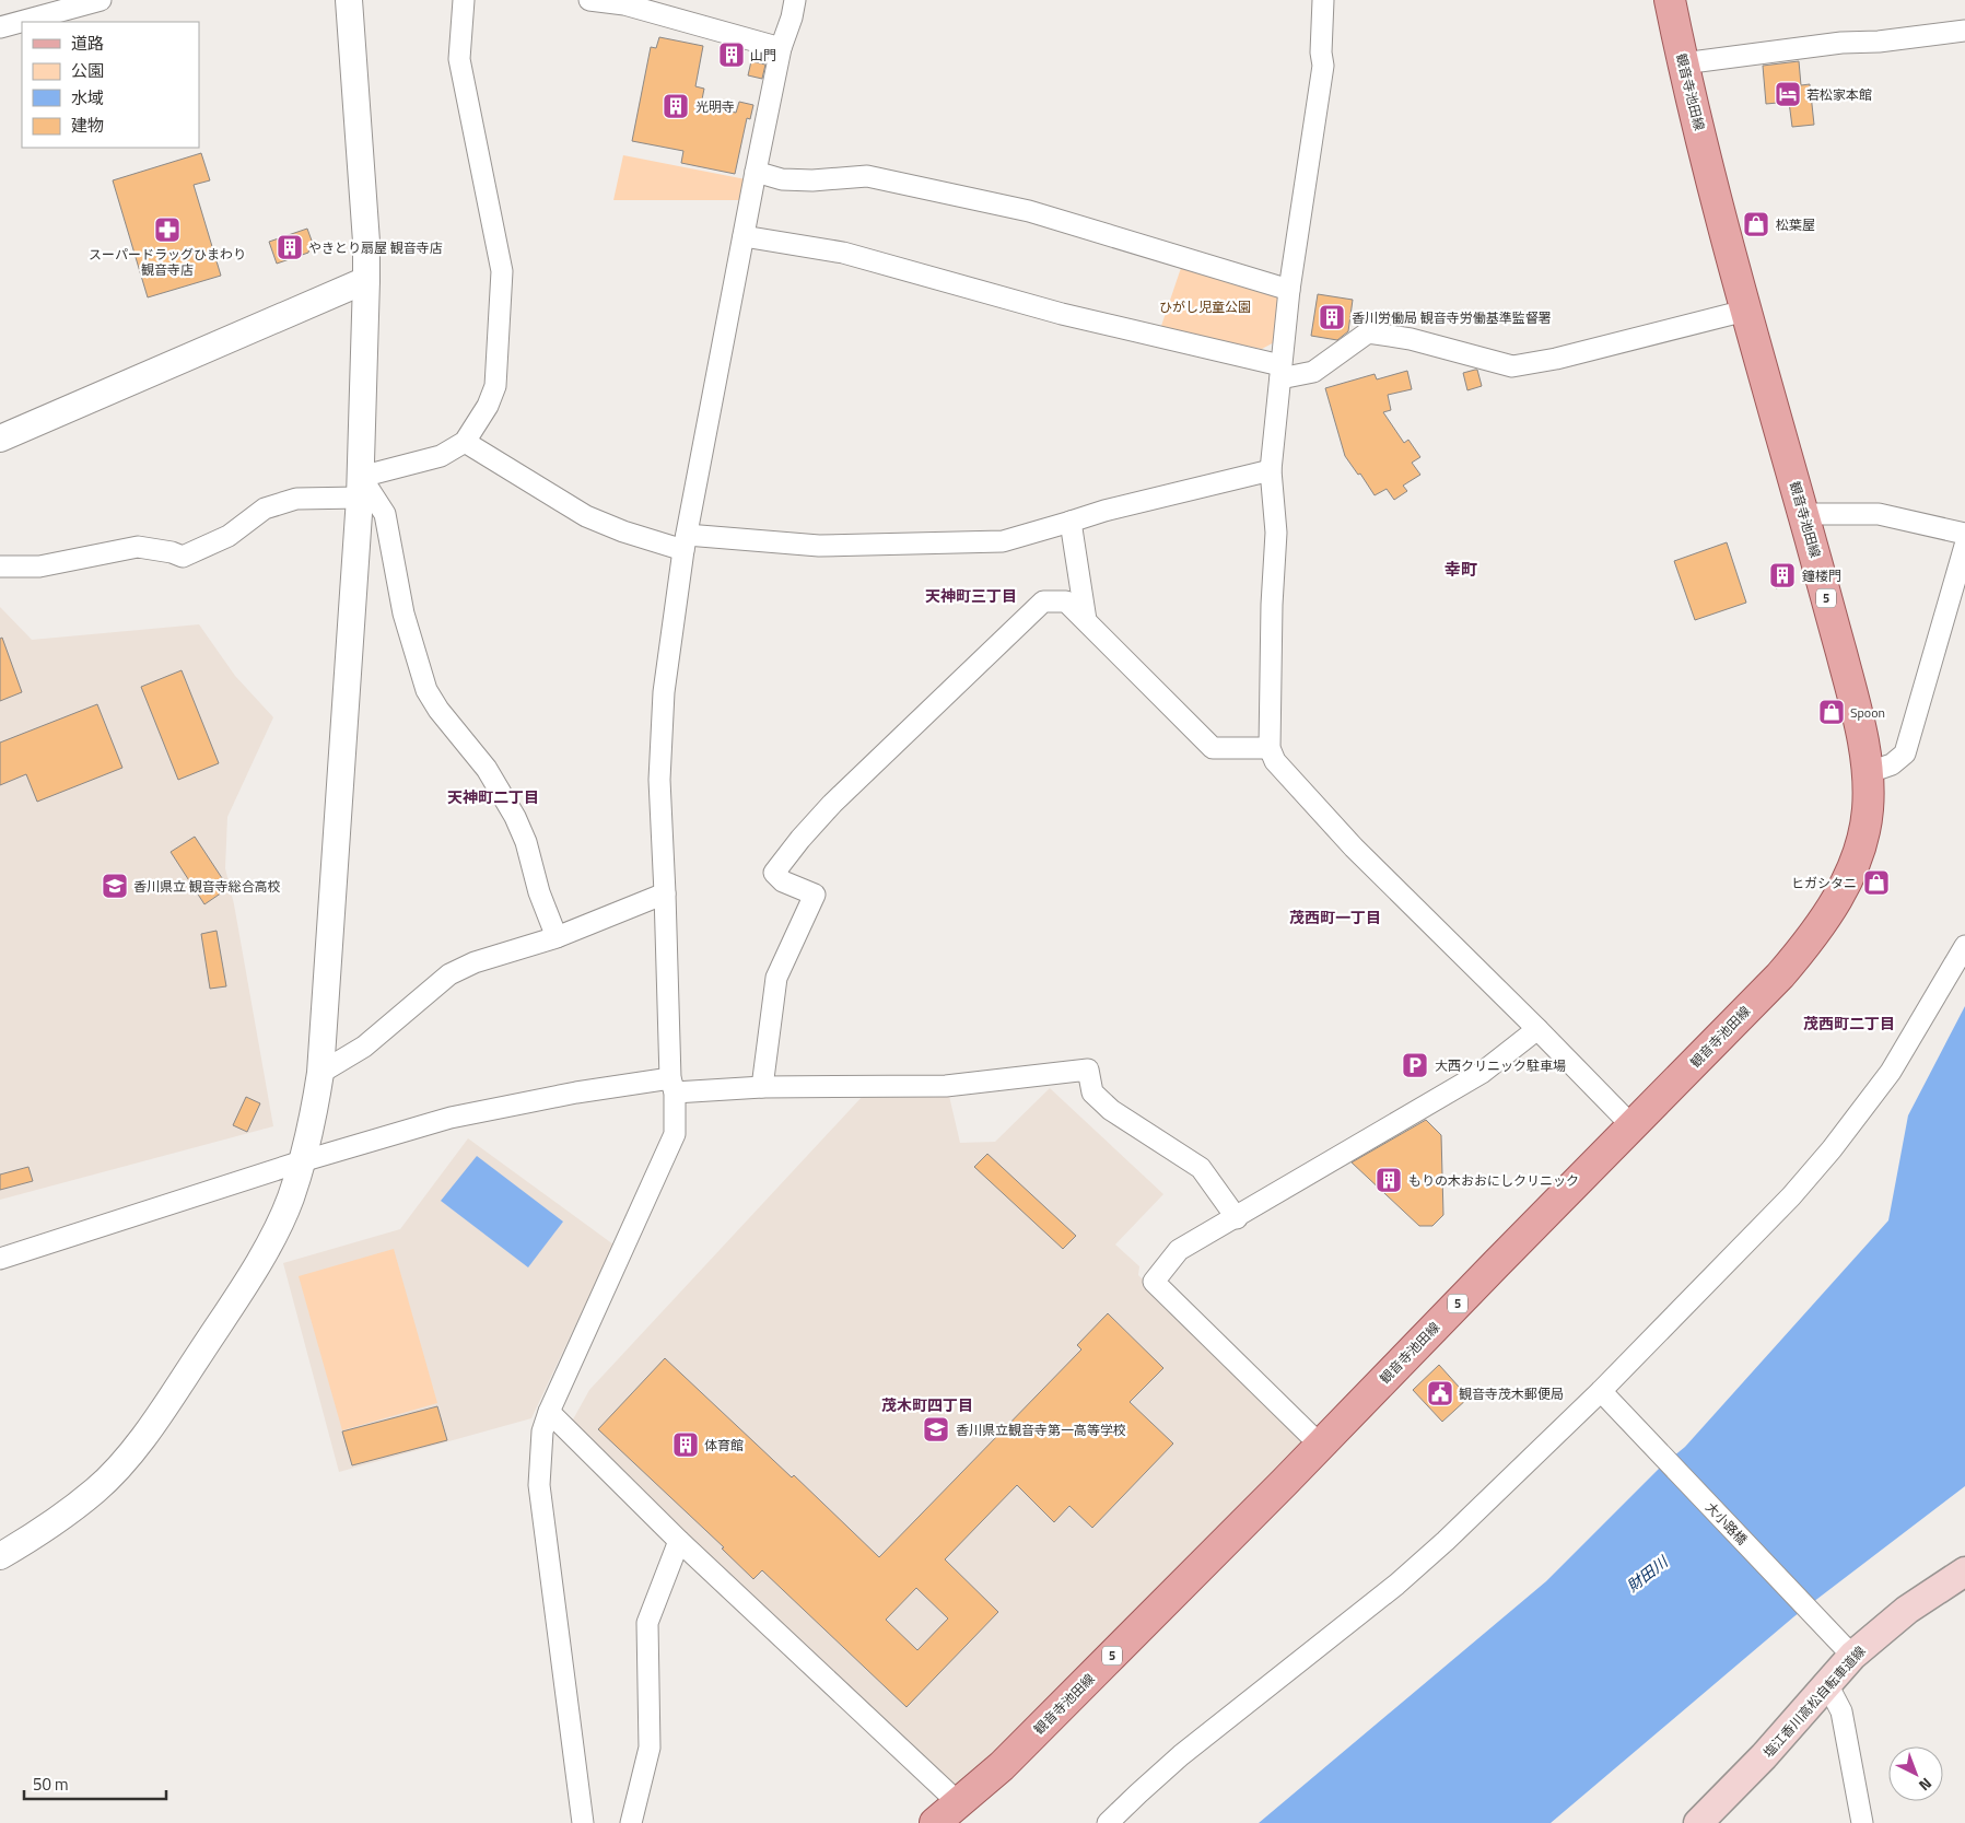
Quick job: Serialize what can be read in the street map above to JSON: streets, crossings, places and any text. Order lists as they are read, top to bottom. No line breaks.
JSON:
{"streets":{"main road":["観音寺池田線","5","塩江香川高松自転車道線"],"street":["大小路橋"]},"crossings":[["大小路橋","塩江香川高松自転車道線"]],"districts":["幸町","天神町三丁目","天神町二丁目","茂西町一丁目","茂西町二丁目","茂木町四丁目"],"water":["財田川"],"parks":["ひがし児童公園"],"places":{"building":["山門","光明寺","やきとり扇屋 観音寺店","香川労働局 観音寺労働基準監督署","鐘楼門","もりの木おおにしクリニック","体育館"],"hotel":["若松家本館"],"shop":["松葉屋","Spoon","ヒガシタニ"],"pharmacy":["スーパードラッグひまわり 観音寺店"],"school or university":["香川県立 観音寺総合高校","香川県立観音寺第一高等学校"],"parking":["大西クリニック駐車場"],"public building":["観音寺茂木郵便局"]},"legend":["道路","公園","水域","建物"],"scale_bar":"50 m","north":"bottom right"}
